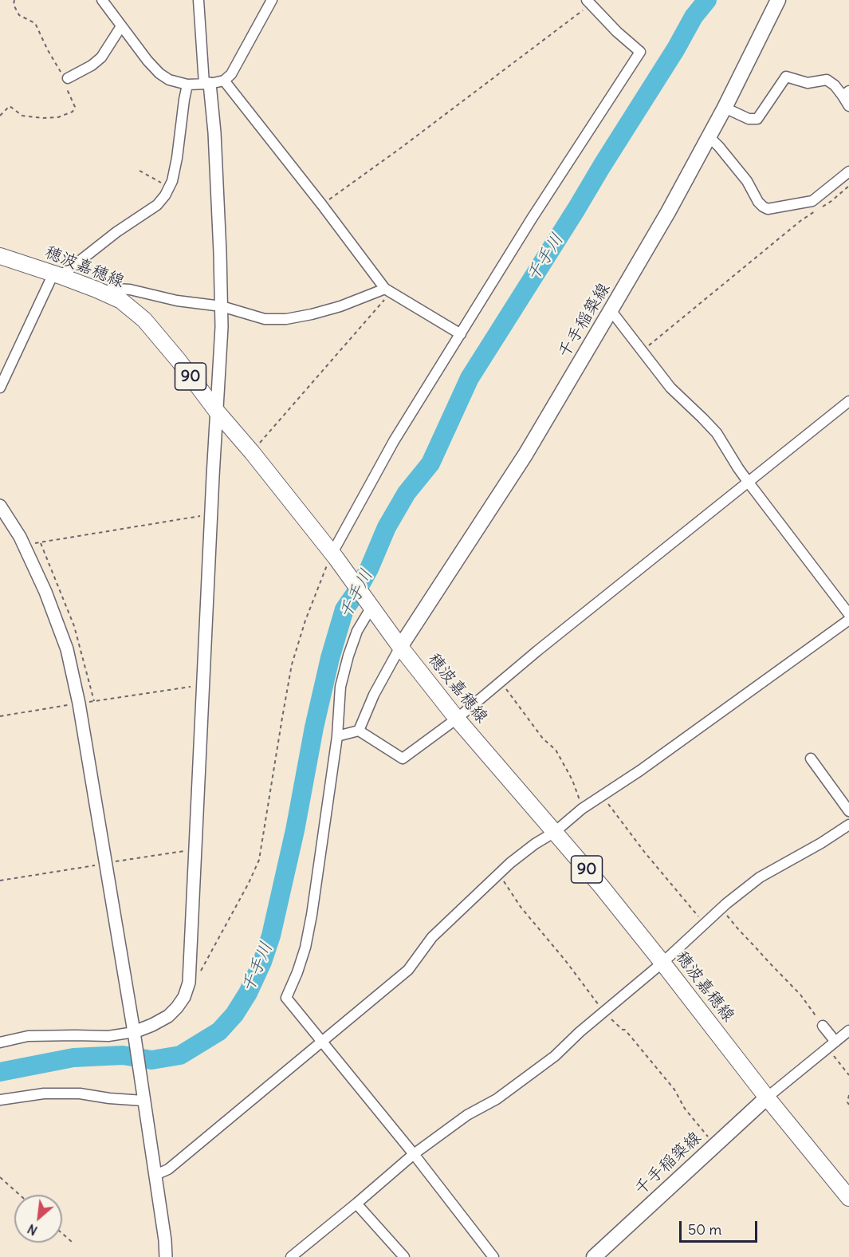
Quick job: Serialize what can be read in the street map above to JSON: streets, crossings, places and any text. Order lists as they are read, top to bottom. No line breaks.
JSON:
{"streets":{"main road":["穂波嘉穂線","千手稲築線","90"]},"crossings":[["穂波嘉穂線","千手稲築線"]],"water":["千手川"],"scale_bar":"50 m","north":"bottom left"}
